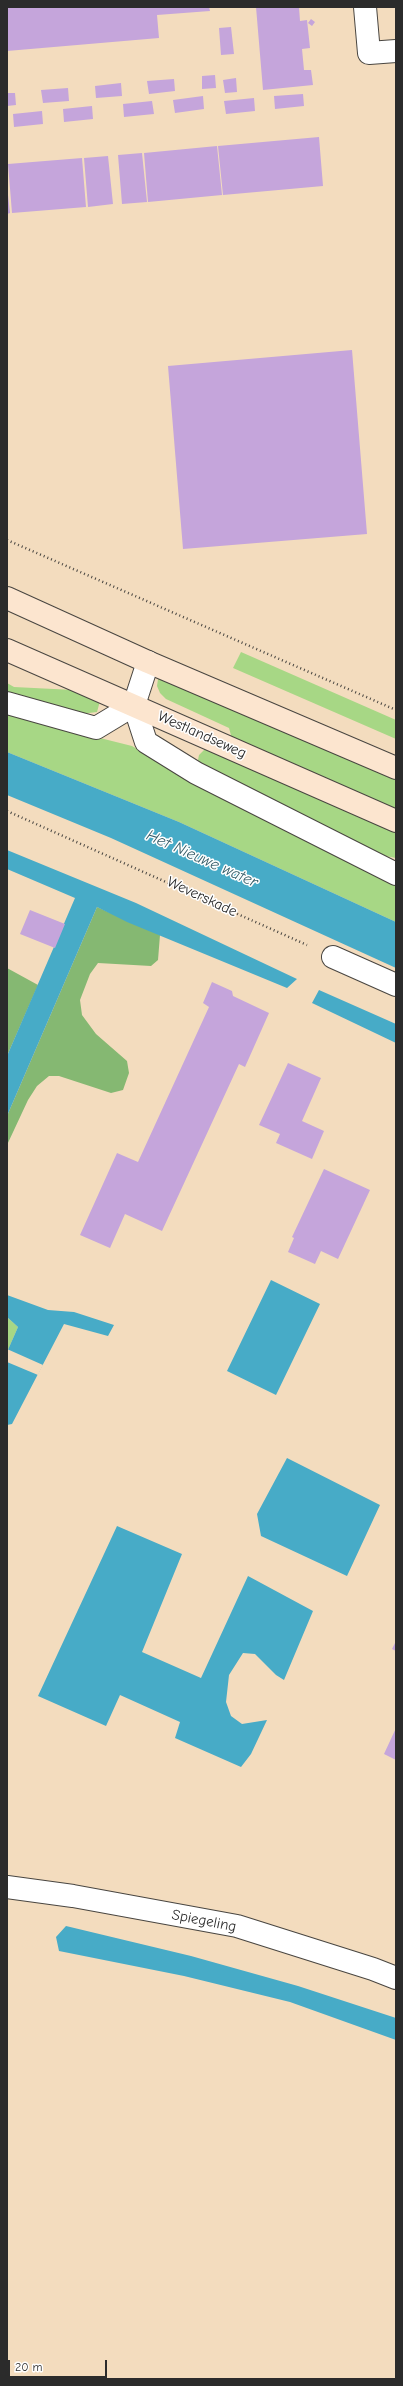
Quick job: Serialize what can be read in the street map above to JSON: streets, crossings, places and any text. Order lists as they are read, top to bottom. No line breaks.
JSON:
{"streets":{"main road":["Westlandseweg"],"street":["Spiegeling"],"path":["Weverskade"]},"water":["Het Nieuwe water"],"scale_bar":"20 m"}
